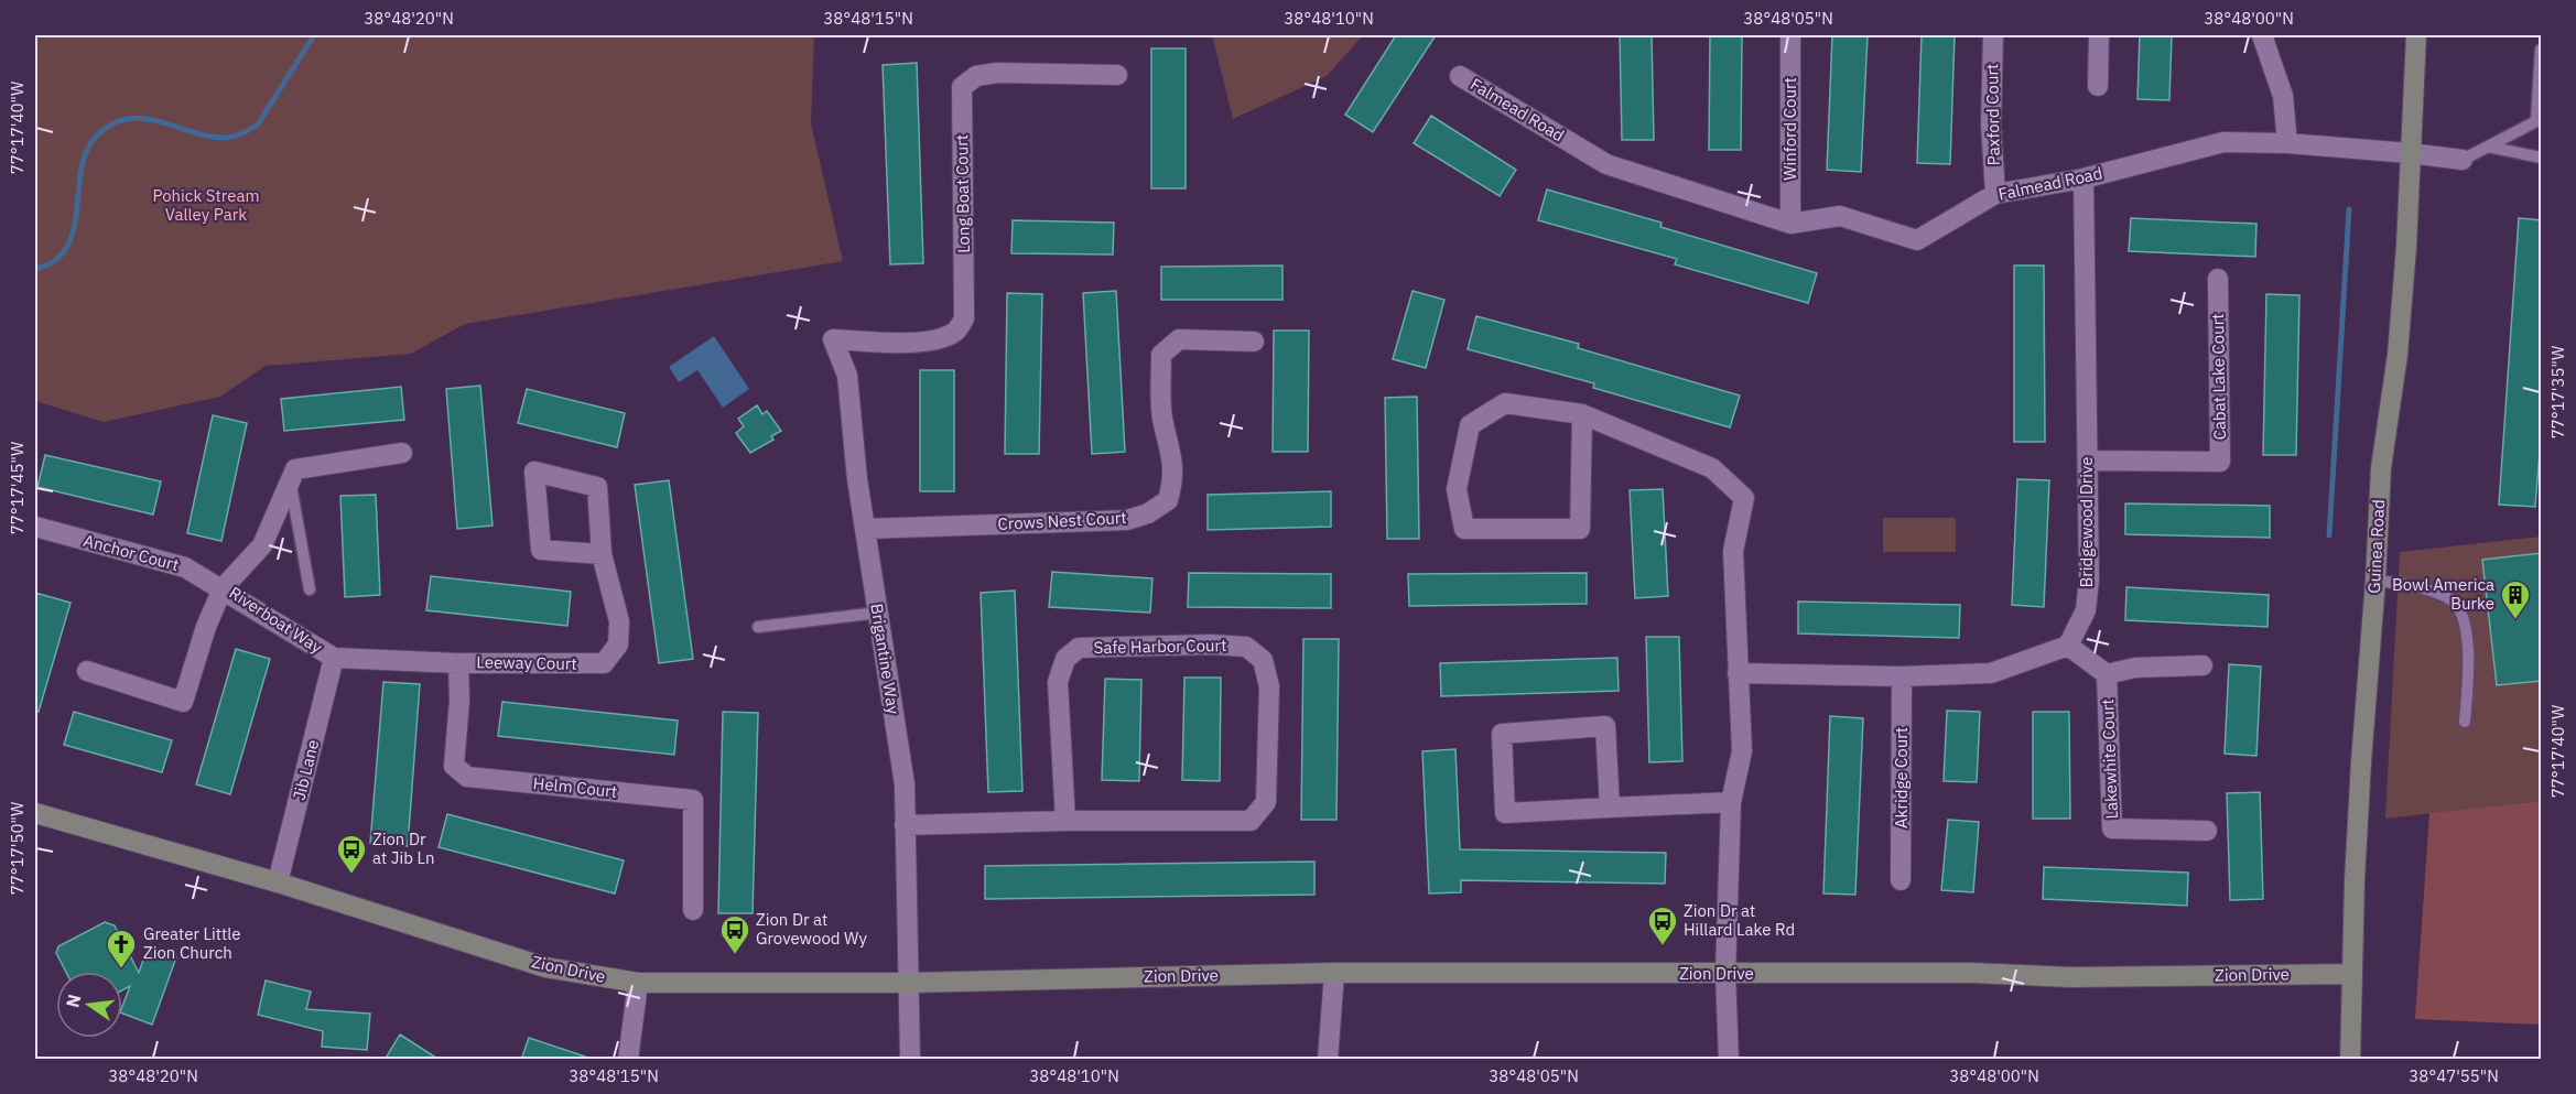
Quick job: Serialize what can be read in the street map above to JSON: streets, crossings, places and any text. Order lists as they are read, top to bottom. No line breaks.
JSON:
{"streets":{"street":["Falmead Road","Paxford Court","Winford Court","Long Boat Court","Cabat Lake Court","Crows Nest Court","Bridgewood Drive","Guinea Road","Anchor Court","Riverboat Way","Safe Harbor Court","Brigantine Way","Leeway Court","Lakewhite Court","Jib Lane","Akridge Court","Helm Court","Zion Drive"]},"crossings":[["Falmead Road","Paxford Court"],["Falmead Road","Winford Court"],["Falmead Road","Bridgewood Drive"],["Falmead Road","Guinea Road"],["Long Boat Court","Brigantine Way"],["Cabat Lake Court","Bridgewood Drive"],["Crows Nest Court","Brigantine Way"],["Guinea Road","Zion Drive"],["Anchor Court","Riverboat Way"],["Riverboat Way","Leeway Court"],["Riverboat Way","Jib Lane"],["Safe Harbor Court","Brigantine Way"],["Brigantine Way","Zion Drive"],["Leeway Court","Jib Lane"],["Leeway Court","Helm Court"],["Jib Lane","Zion Drive"]],"parks":["Pohick Stream Valley Park"],"places":{"building":["Bowl America Burke"],"bus stop":["Zion Dr at Jib Ln","Zion Dr at Hillard Lake Rd","Zion Dr at Grovewood Wy"],"church":["Greater Little Zion Church"]},"north":"left","coordinates":["38°48'20\"N","38°48'15\"N","38°48'10\"N","38°48'05\"N","38°48'00\"N","77°17'40\"W","77°17'35\"W","77°17'45\"W","77°17'50\"W","38°47'55\"N"]}
